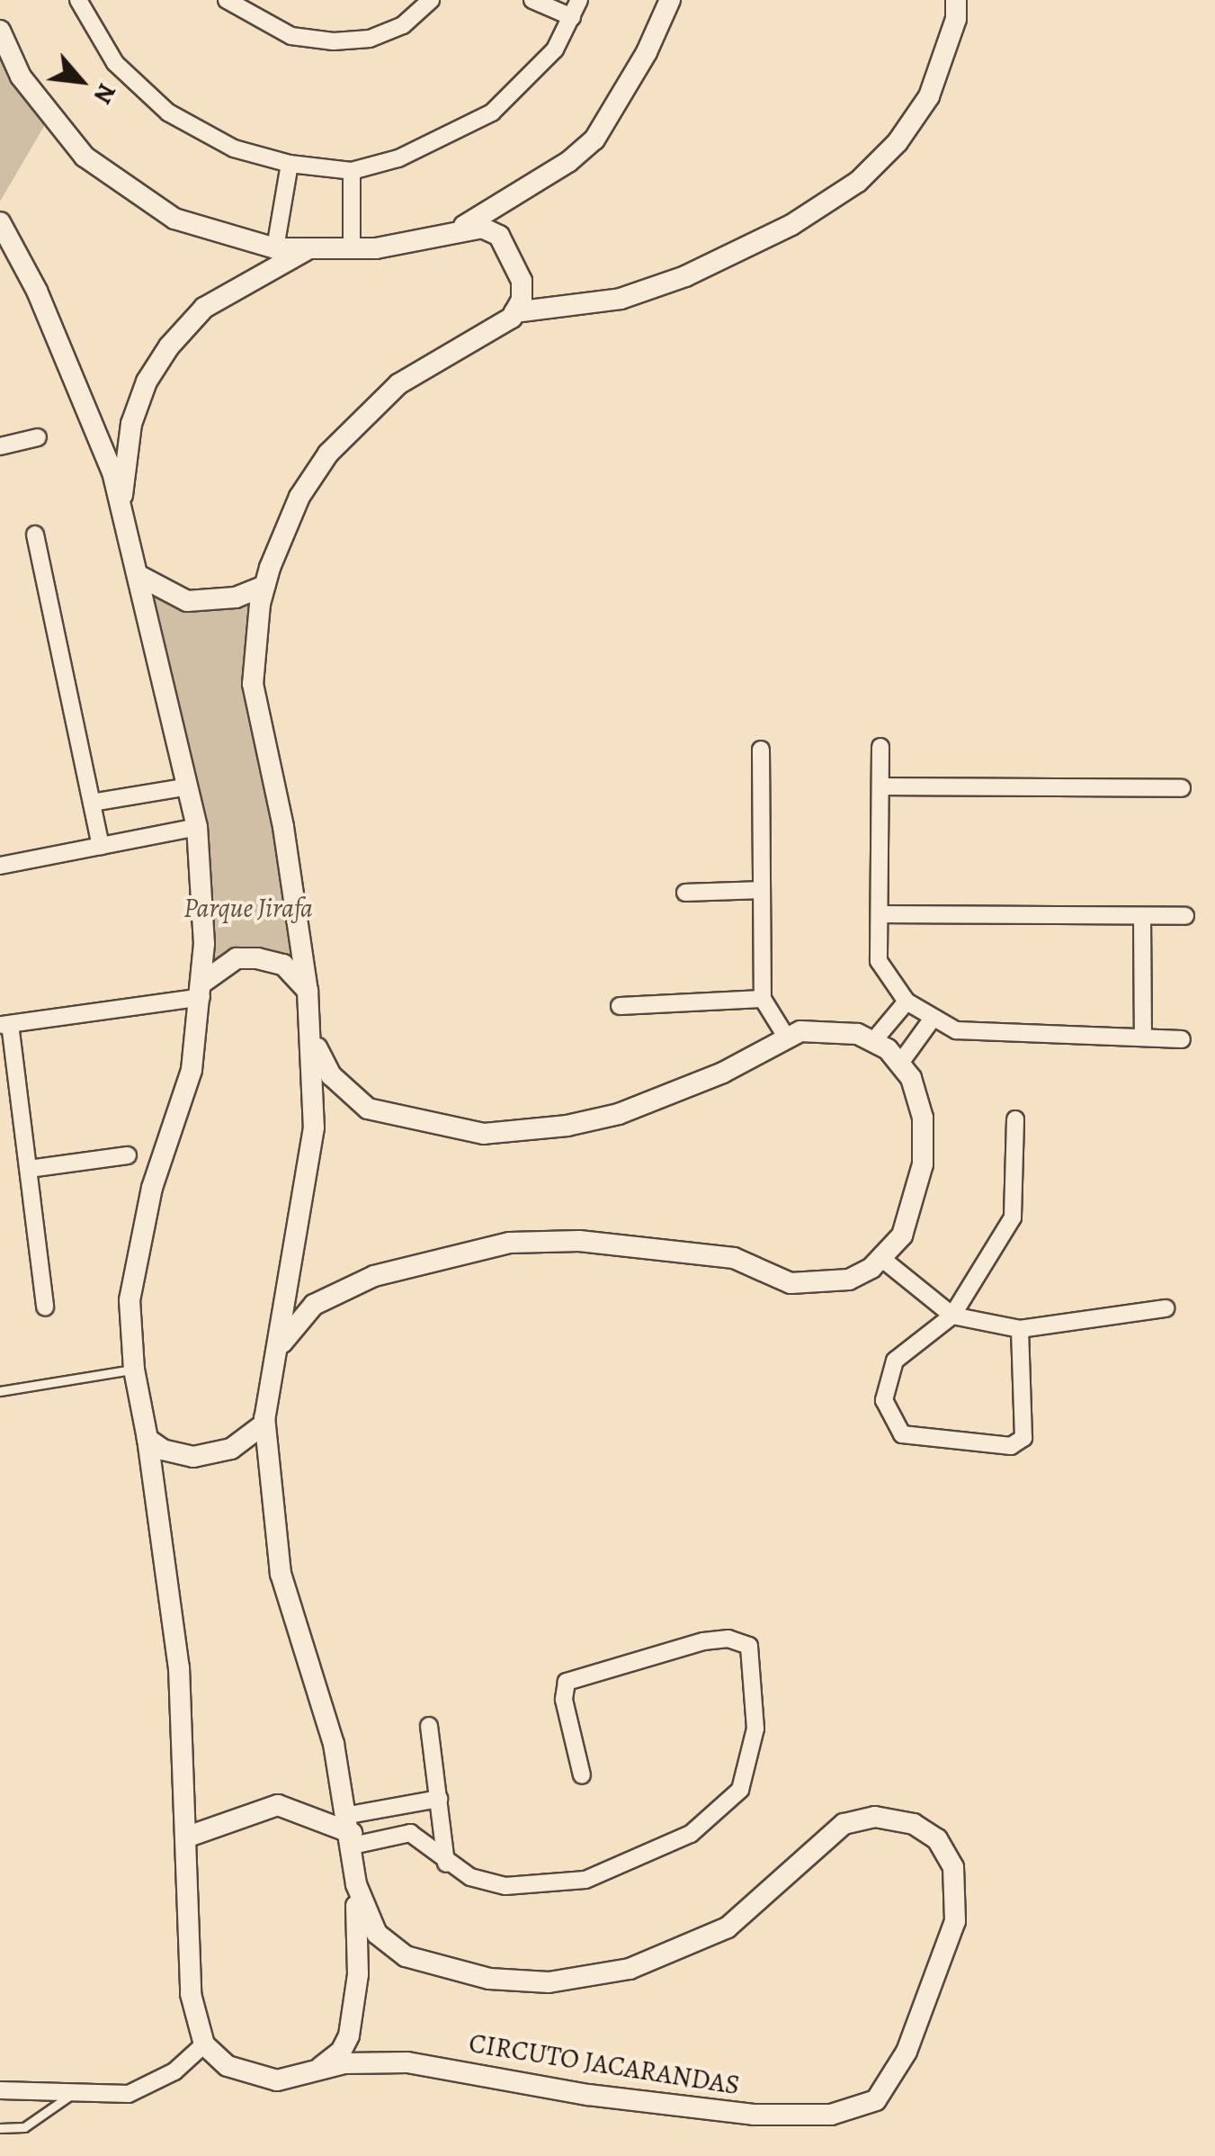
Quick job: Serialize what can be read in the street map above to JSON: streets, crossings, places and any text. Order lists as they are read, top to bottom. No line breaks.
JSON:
{"streets":{"street":["CIRCUTO JACARANDAS"]},"parks":["Parque Jirafa"],"north":"bottom right"}
